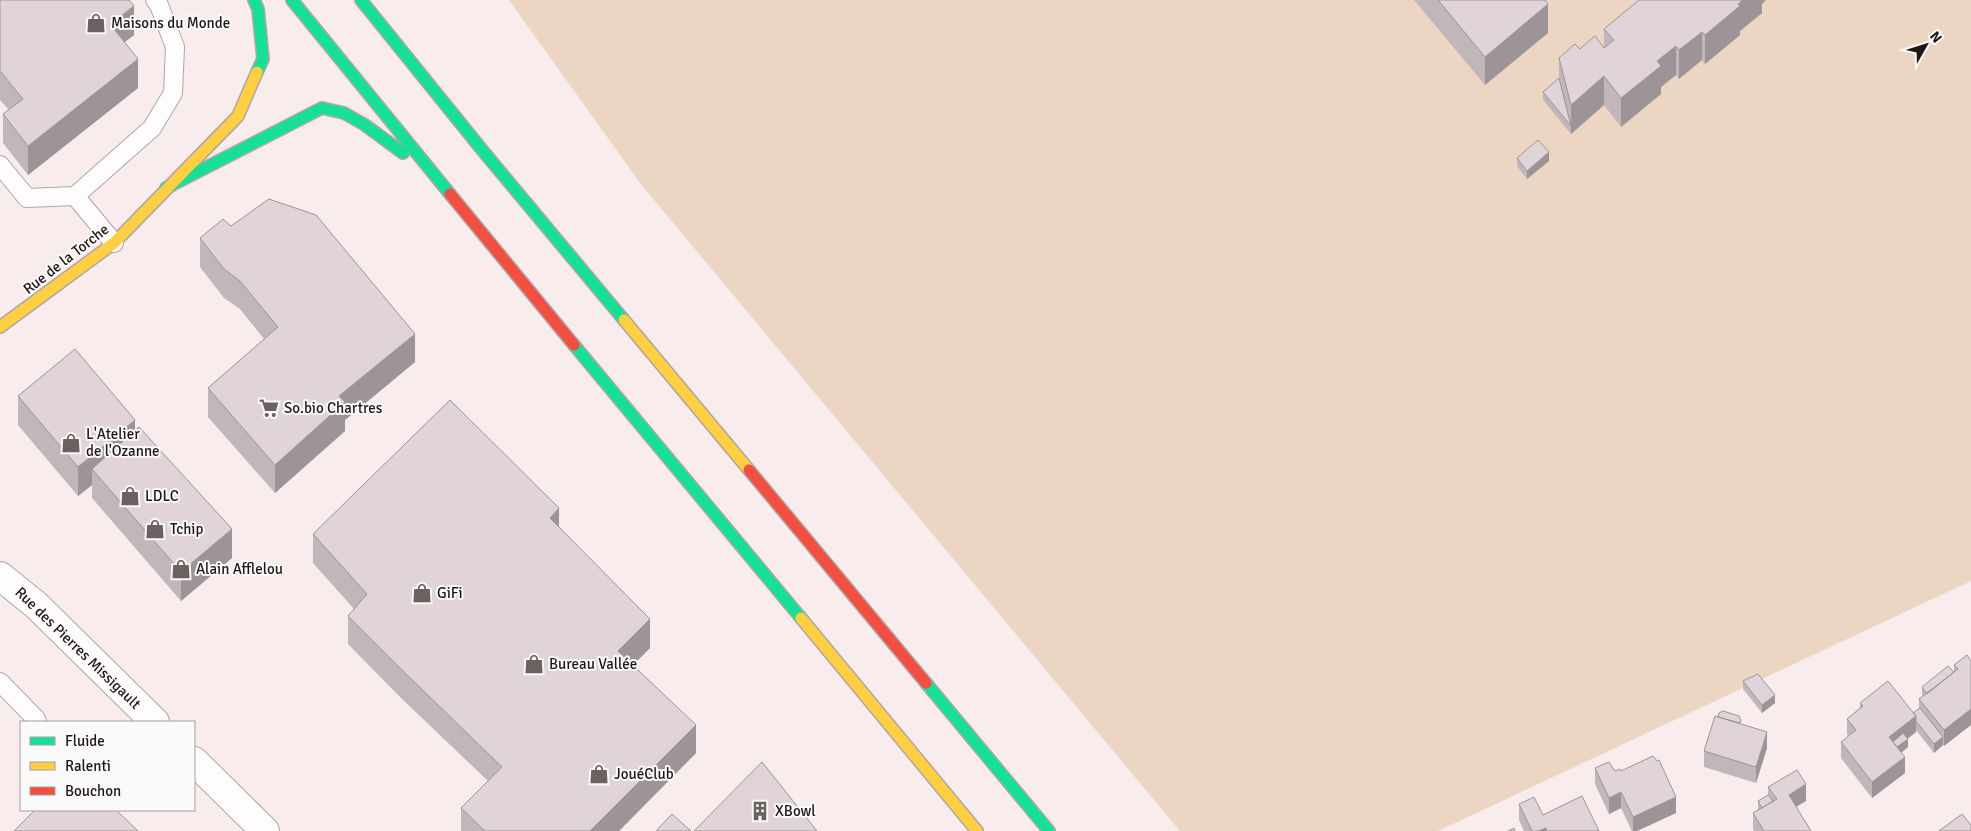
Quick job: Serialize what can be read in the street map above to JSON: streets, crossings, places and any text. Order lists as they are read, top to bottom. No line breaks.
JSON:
{"streets":{"main road":["Rue de la Torche"],"street":["Rue des Pierres Missigault"]},"places":{"shop":["Maisons du Monde","L'Atelier de l'Ozanne","LDLC","Tchip","Alain Afflelou","GiFi","Bureau Vallée","JouéClub"],"supermarket":["So.bio Chartres"],"building":["XBowl"]},"legend":["Fluide","Ralenti","Bouchon"],"north":"top right"}
